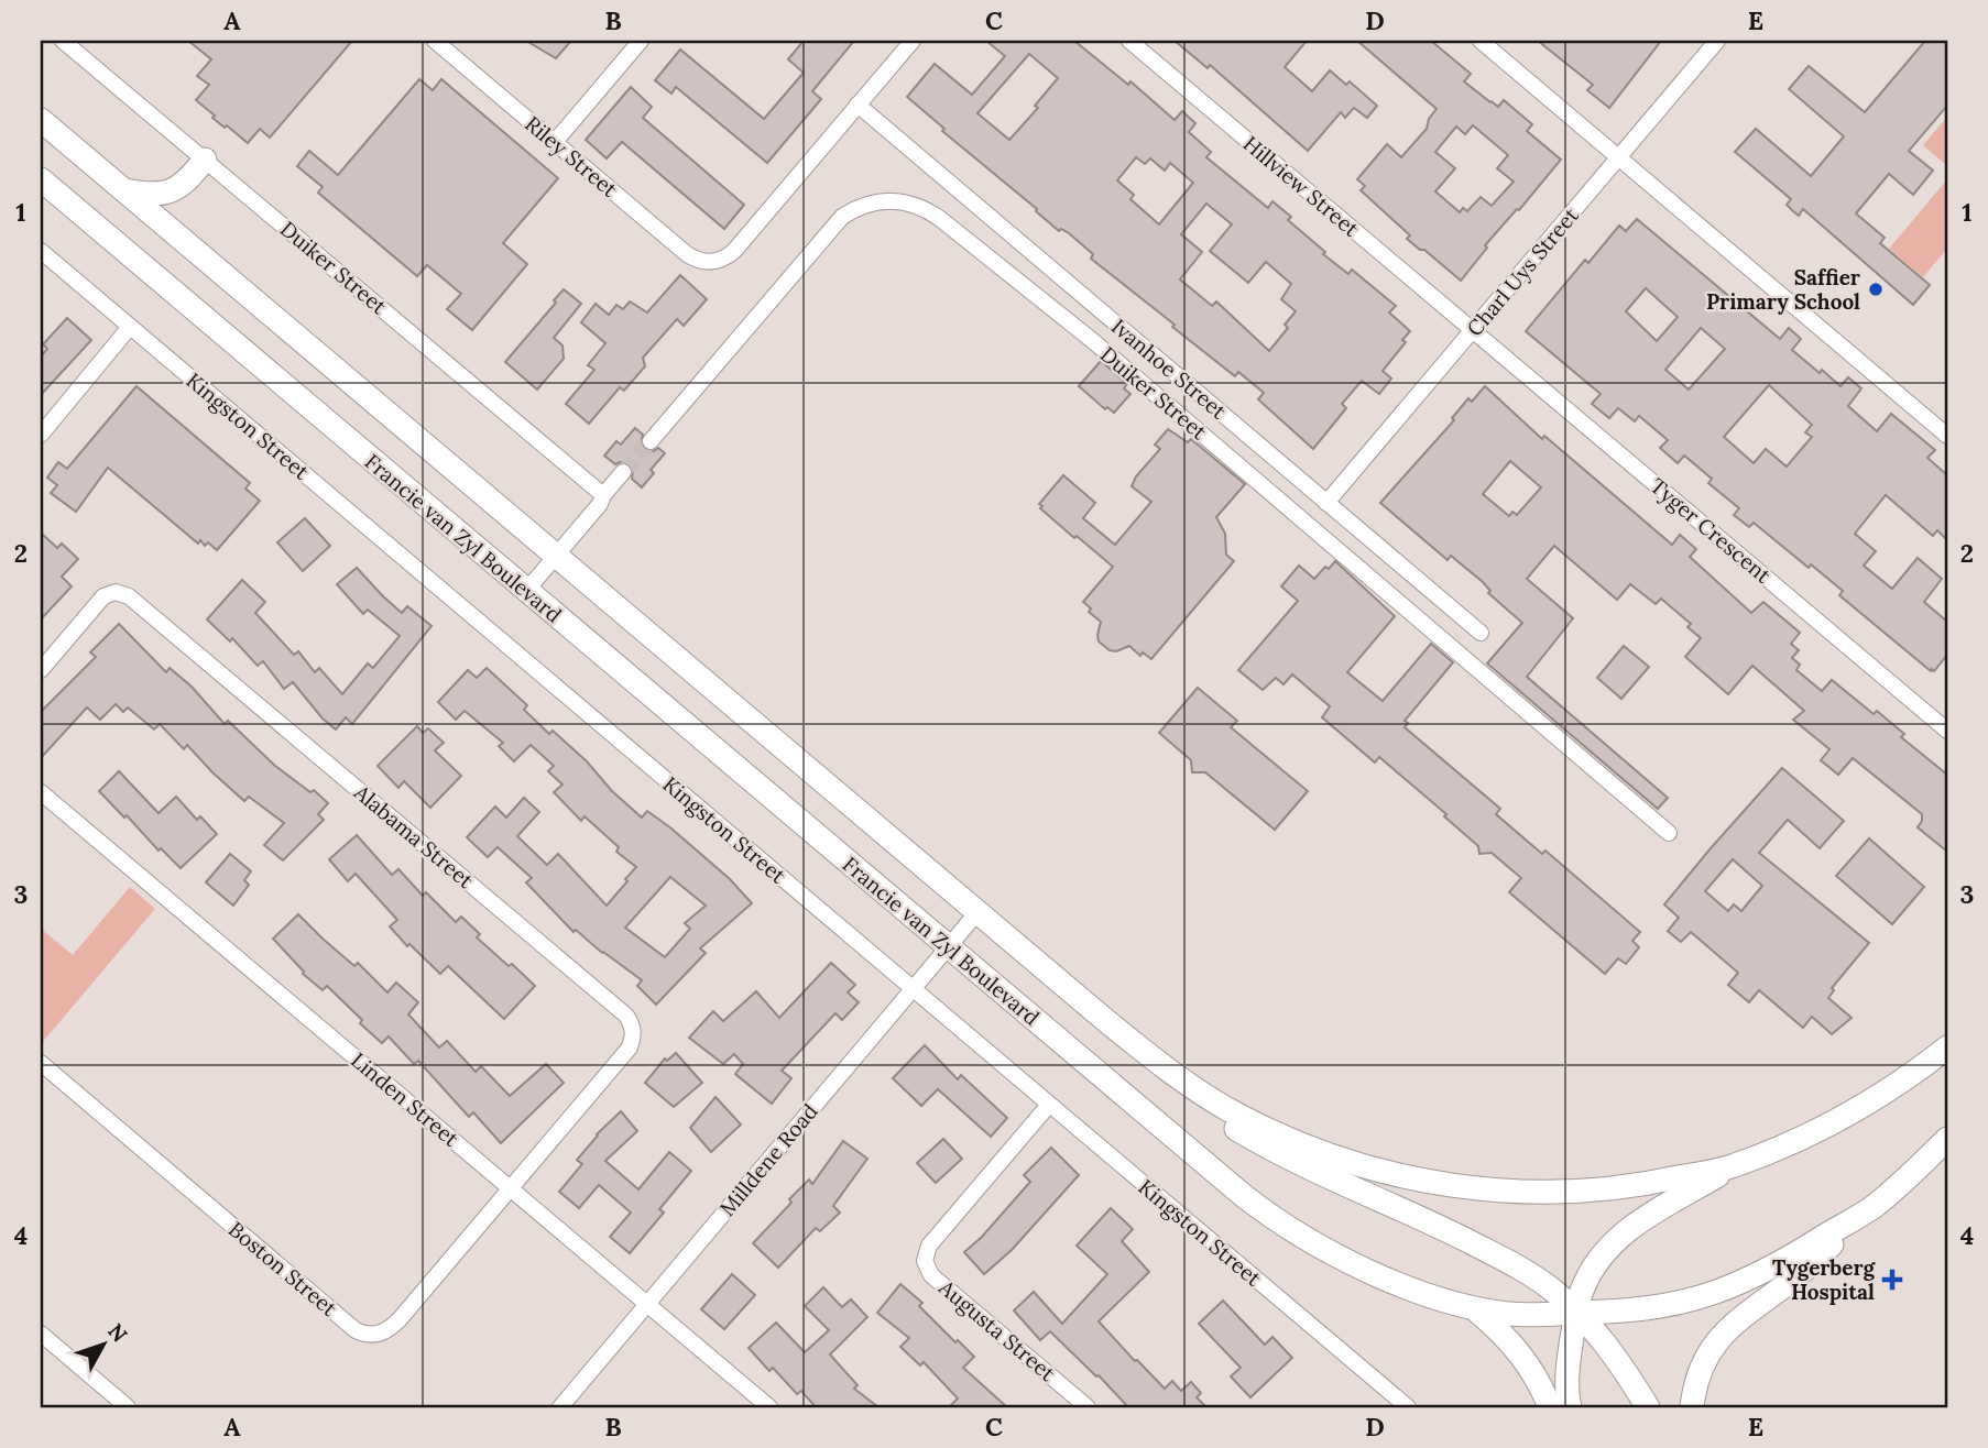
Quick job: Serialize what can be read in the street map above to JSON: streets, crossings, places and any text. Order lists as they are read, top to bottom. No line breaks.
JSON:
{"streets":{"main road":["Francie van Zyl Boulevard"],"street":["Riley Street","Hillview Street","Duiker Street","Charl Uys Street","Ivanhoe Street","Kingston Street","Tyger Crescent","Alabama Street","Linden Street","Milldene Road","Boston Street","Augusta Street"]},"crossings":[["Riley Street","Ivanhoe Street"],["Hillview Street","Charl Uys Street"],["Hillview Street","Tyger Crescent"],["Charl Uys Street","Ivanhoe Street"],["Charl Uys Street","Tyger Crescent"],["Kingston Street","Milldene Road"],["Kingston Street","Augusta Street"],["Francie van Zyl Boulevard","Milldene Road"],["Alabama Street","Linden Street"],["Alabama Street","Boston Street"],["Linden Street","Milldene Road"],["Linden Street","Boston Street"]],"places":{"other":["Saffier Primary School"],"health":["Tygerberg Hospital"]},"north":"top right","grid":{"columns":["A","B","C","D","E"],"rows":["1","2","3","4"]}}
